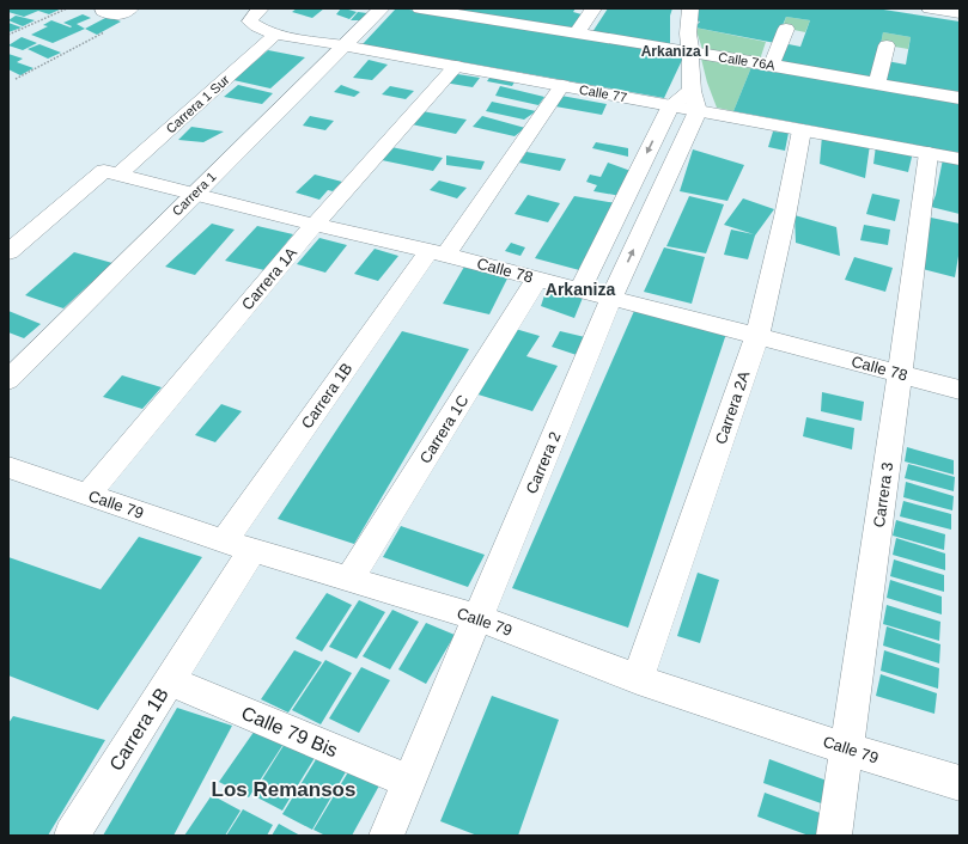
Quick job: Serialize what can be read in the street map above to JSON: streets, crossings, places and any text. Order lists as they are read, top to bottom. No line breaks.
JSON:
{"streets":{"street":["Calle 76A","Calle 77","Carrera 1 Sur","Carrera 1","Calle 78","Carrera 1A","Carrera 1B","Carrera 2A","Carrera 1C","Carrera 2","Carrera 3","Calle 79","Calle 79 Bis"]},"crossings":[["Calle 76A","Carrera 2"],["Calle 77","Carrera 1 Sur"],["Calle 77","Carrera 1"],["Calle 77","Carrera 1A"],["Calle 77","Carrera 1B"],["Calle 77","Carrera 2A"],["Calle 77","Carrera 2"],["Calle 77","Carrera 3"],["Carrera 1 Sur","Calle 78"],["Carrera 1","Calle 78"],["Calle 78","Carrera 1A"],["Calle 78","Carrera 1B"],["Calle 78","Carrera 2A"],["Calle 78","Carrera 1C"],["Calle 78","Carrera 2"],["Calle 78","Carrera 3"],["Carrera 1A","Calle 79"],["Carrera 1B","Calle 79"],["Carrera 1B","Calle 79 Bis"],["Carrera 2A","Calle 79"],["Carrera 1C","Calle 79"],["Carrera 2","Calle 79"],["Carrera 2","Calle 79 Bis"],["Carrera 3","Calle 79"]],"districts":["Arkaniza I","Arkaniza","Los Remansos"]}
